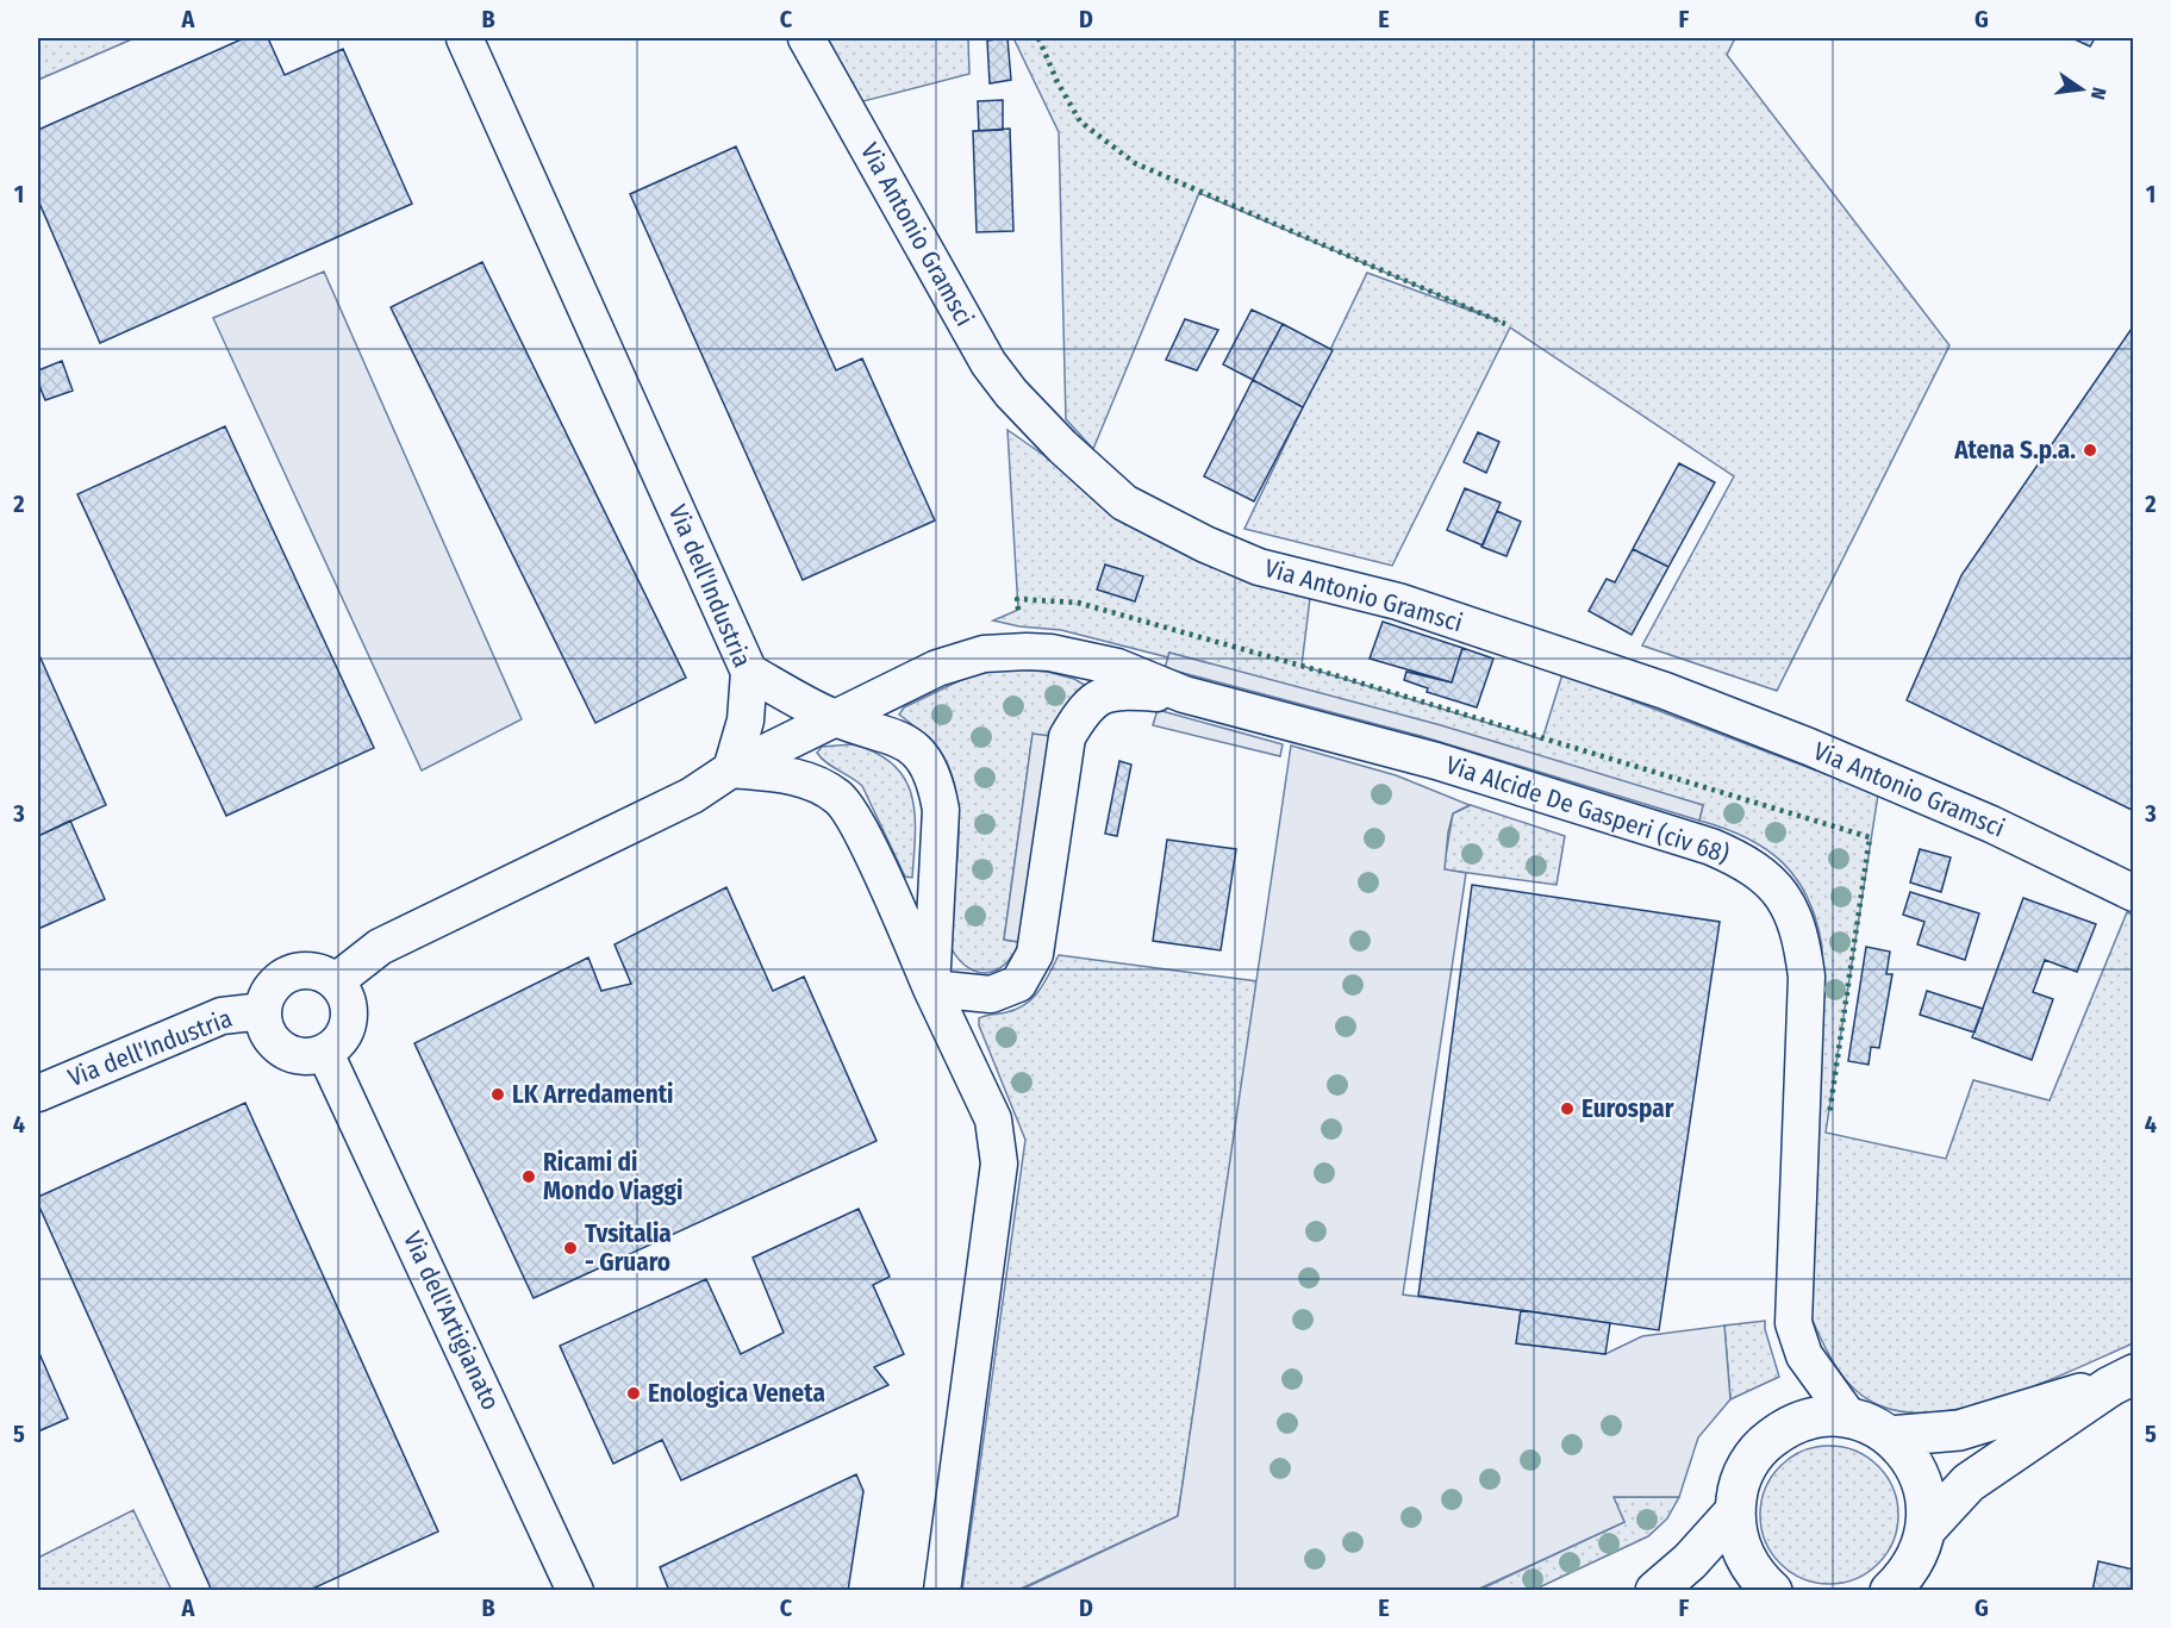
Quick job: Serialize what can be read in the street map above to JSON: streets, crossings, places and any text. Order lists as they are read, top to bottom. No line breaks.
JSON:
{"streets":{"street":["Via Antonio Gramsci","Via dell'Industria","Via Alcide De Gasperi (civ 68)","Via dell'Artigianato"]},"crossings":[["Via dell'Industria","Via Alcide De Gasperi (civ 68)"],["Via dell'Industria","Via dell'Artigianato"]],"places":["Atena S.p.a.","LK Arredamenti","Eurospar","Ricami di Mondo Viaggi","Tvsitalia - Gruaro","Enologica Veneta"],"north":"right","grid":{"columns":["A","B","C","D","E","F","G"],"rows":["1","2","3","4","5"]}}
